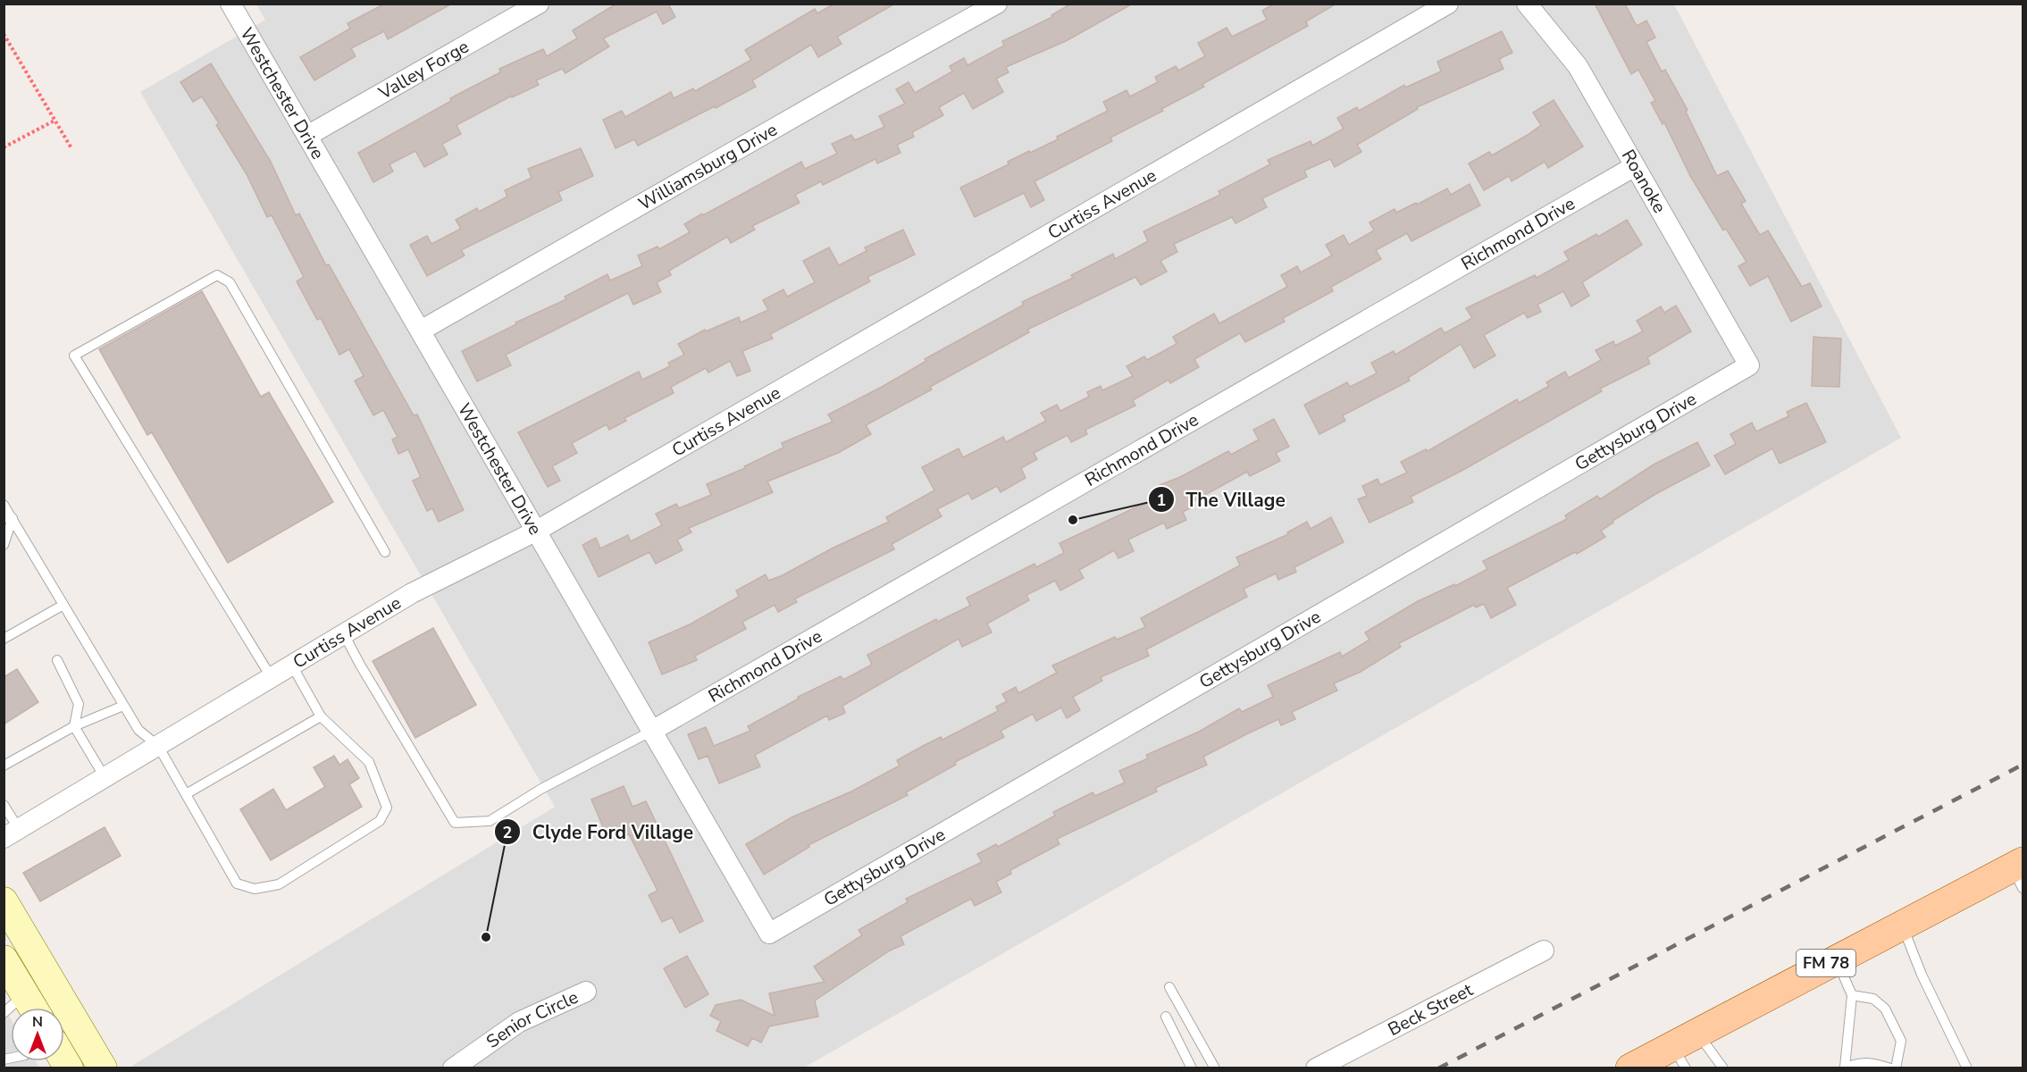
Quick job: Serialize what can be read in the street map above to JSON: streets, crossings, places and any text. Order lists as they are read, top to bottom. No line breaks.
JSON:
{"streets":{"main road":["FM 78"],"street":["Valley Forge","Westchester Drive","Williamsburg Drive","Roanoke","Curtiss Avenue","Richmond Drive","Gettysburg Drive","Beck Street","Senior Circle"]},"crossings":[["Valley Forge","Westchester Drive"],["Westchester Drive","Williamsburg Drive"],["Westchester Drive","Curtiss Avenue"],["Westchester Drive","Richmond Drive"],["Westchester Drive","Gettysburg Drive"],["Roanoke","Richmond Drive"],["Roanoke","Gettysburg Drive"]],"places":["The Village","Clyde Ford Village"],"north":"top"}
